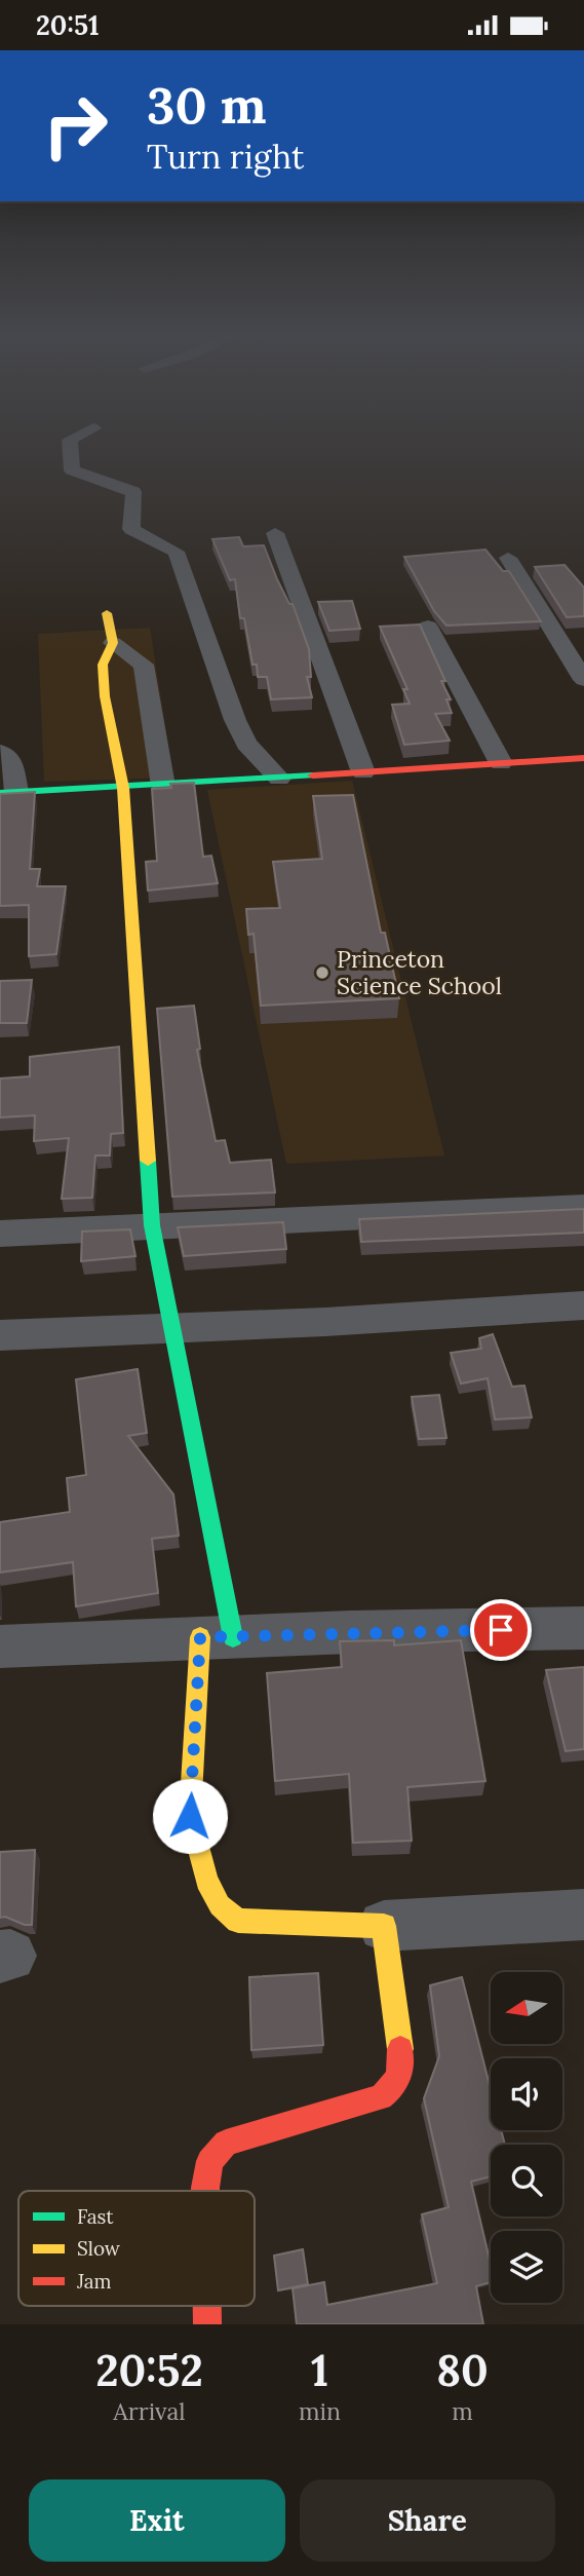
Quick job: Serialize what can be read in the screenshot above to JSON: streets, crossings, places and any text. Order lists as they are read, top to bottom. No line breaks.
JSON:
{"places":["Princeton Science School"],"legend":["Fast","Slow","Jam"],"north":"left","page":{"status":"20:51","turn":["30 m","Turn right"],"eta":["20:52","Arrival","1","min","80","m"],"buttons":["Exit","Share"]}}
